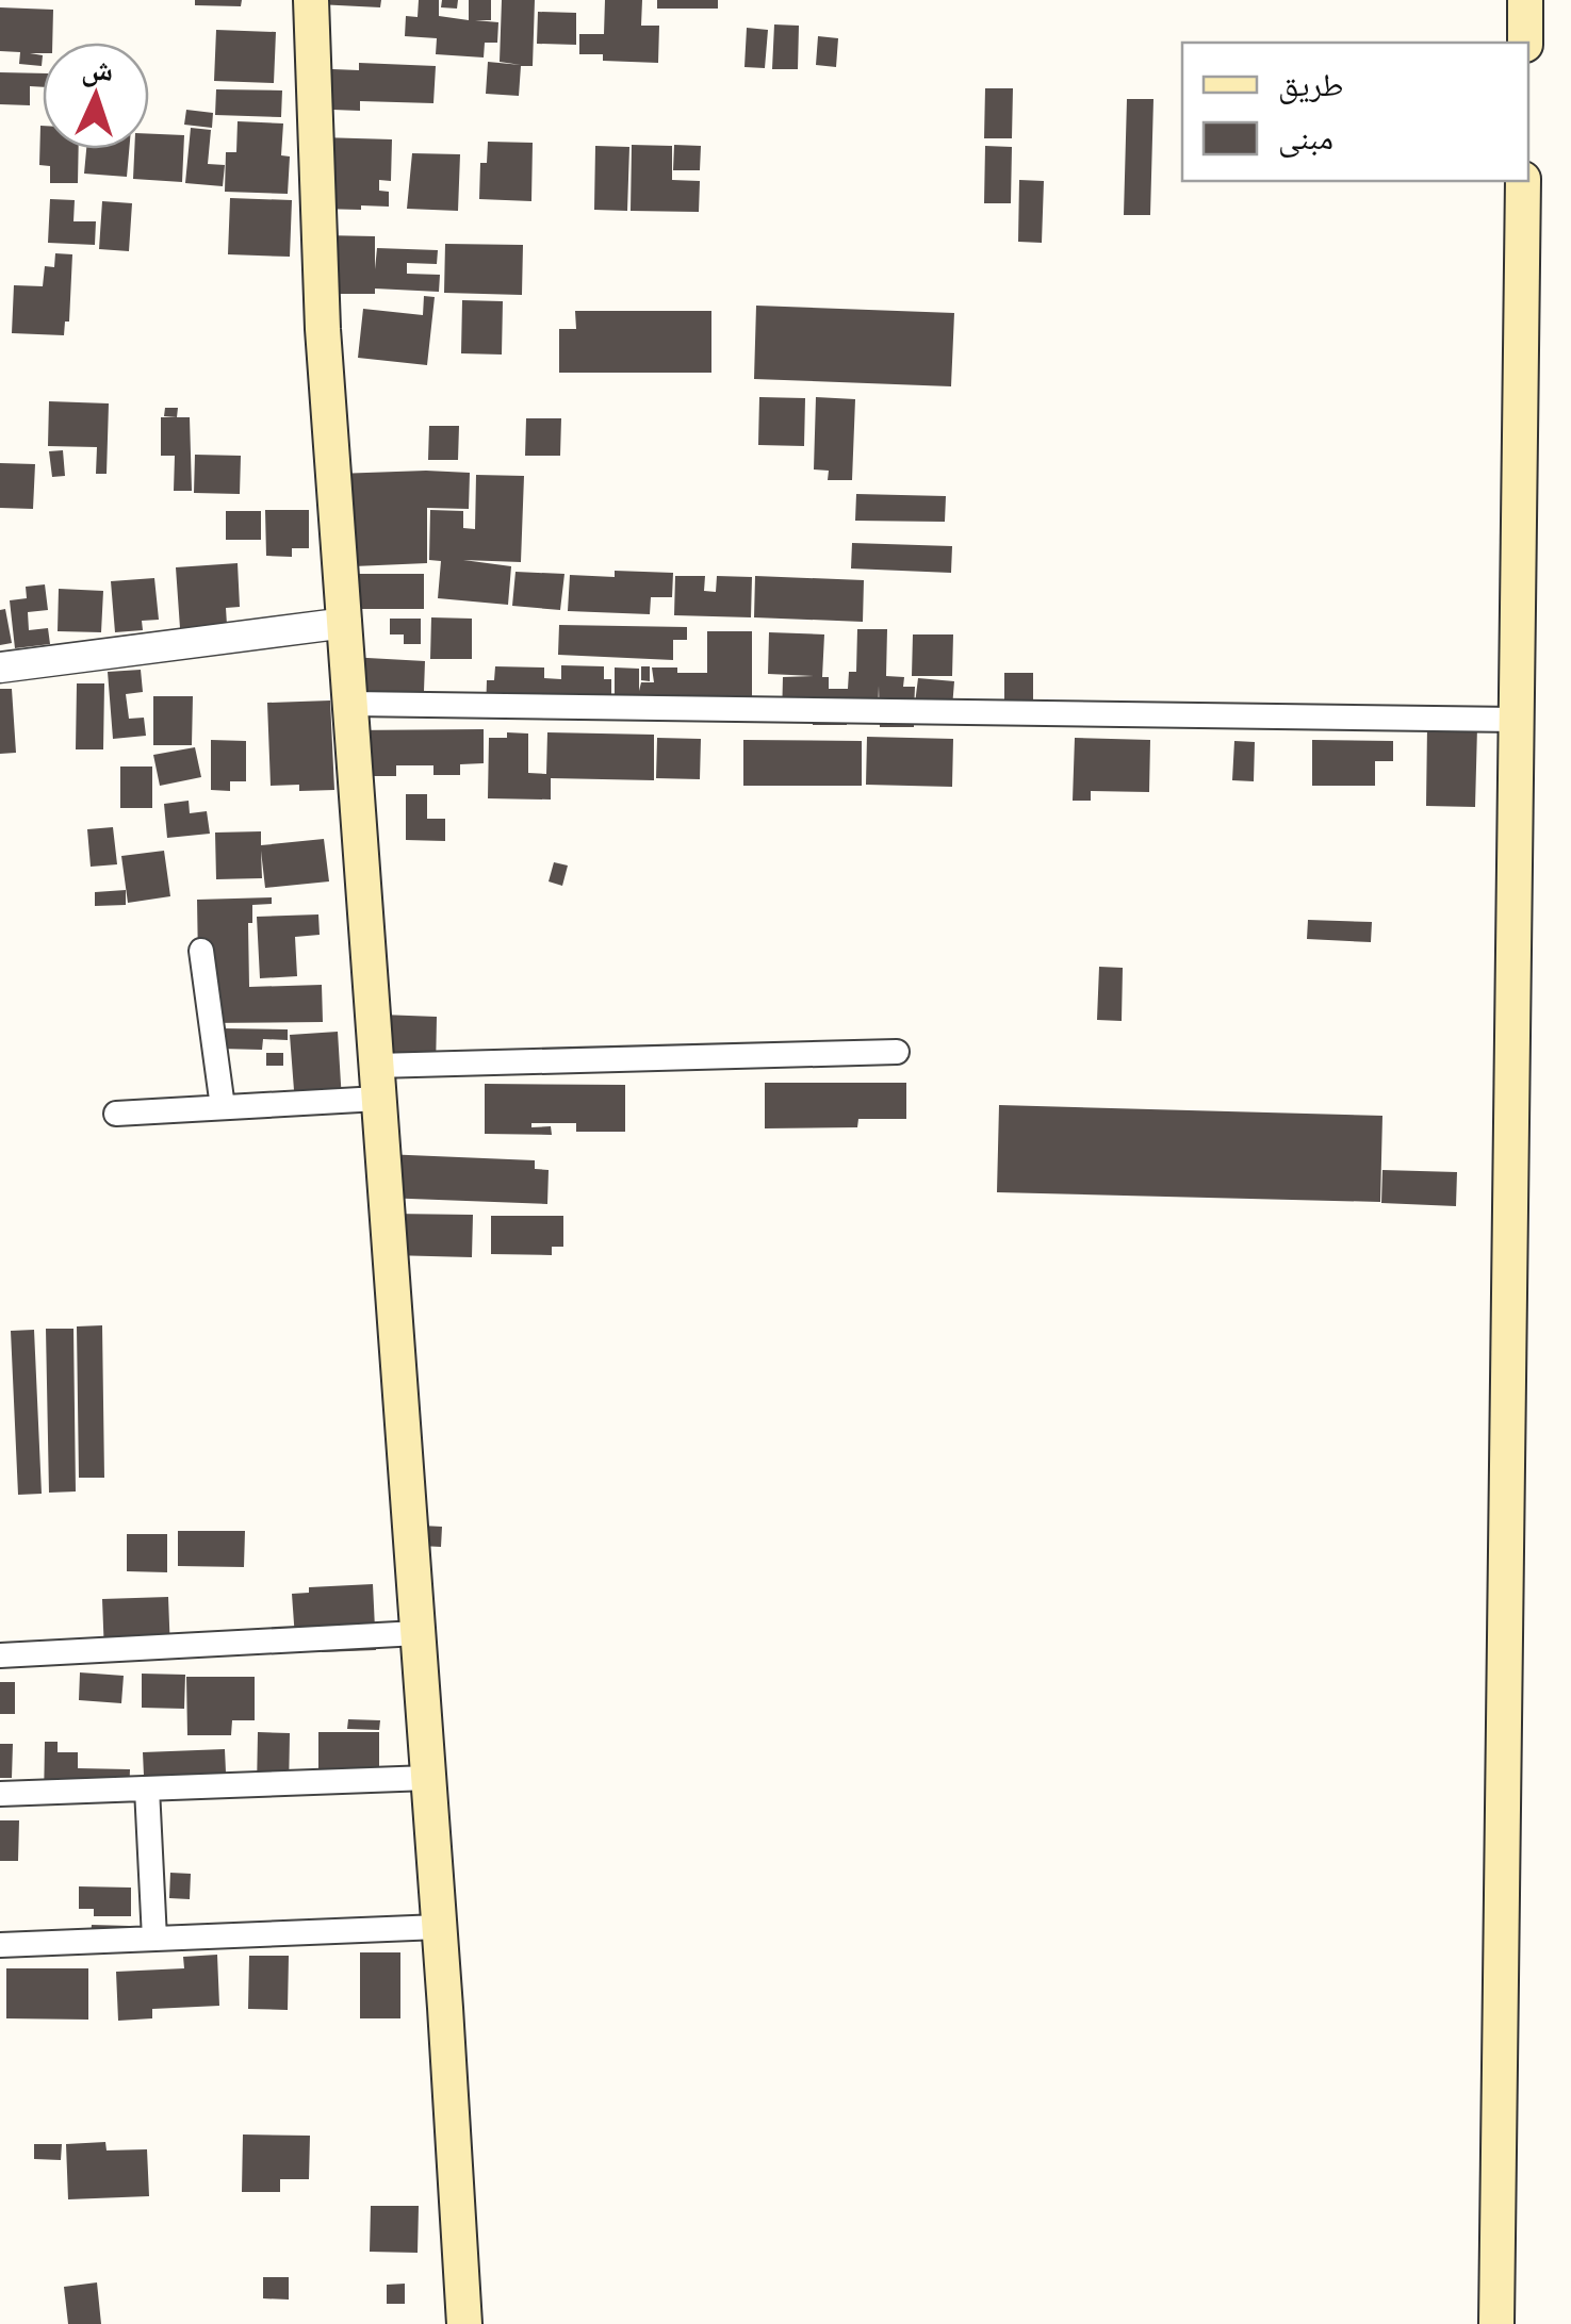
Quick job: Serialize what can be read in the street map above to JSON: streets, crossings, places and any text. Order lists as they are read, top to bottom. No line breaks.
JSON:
{"legend":["طريق","مبنى"],"north":"top"}
